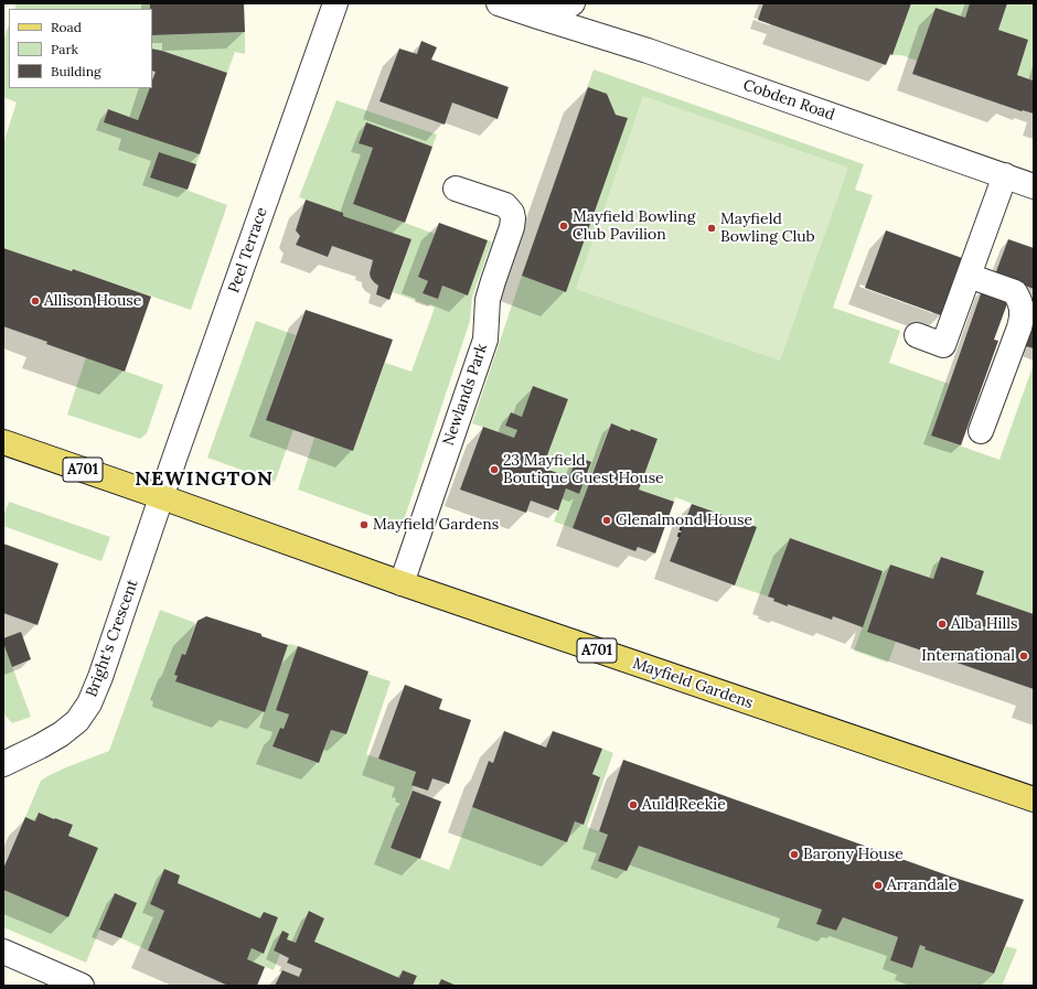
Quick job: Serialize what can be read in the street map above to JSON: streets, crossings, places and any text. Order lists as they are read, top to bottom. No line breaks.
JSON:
{"streets":{"main road":["A701","Mayfield Gardens"],"street":["Cobden Road","Peel Terrace","Newlands Park","Bright's Crescent"]},"crossings":[["Peel Terrace","Bright's Crescent"],["Peel Terrace","Mayfield Gardens"],["Newlands Park","Mayfield Gardens"],["Bright's Crescent","Mayfield Gardens"]],"districts":["NEWINGTON"],"places":["Mayfield Bowling Club Pavilion","Mayfield Bowling Club","Allison House","23 Mayfield Boutique Guest House","Glenalmond House","Mayfield Gardens","Alba Hills","International","Auld Reekie","Barony House","Arrandale"],"legend":["Road","Park","Building"]}
